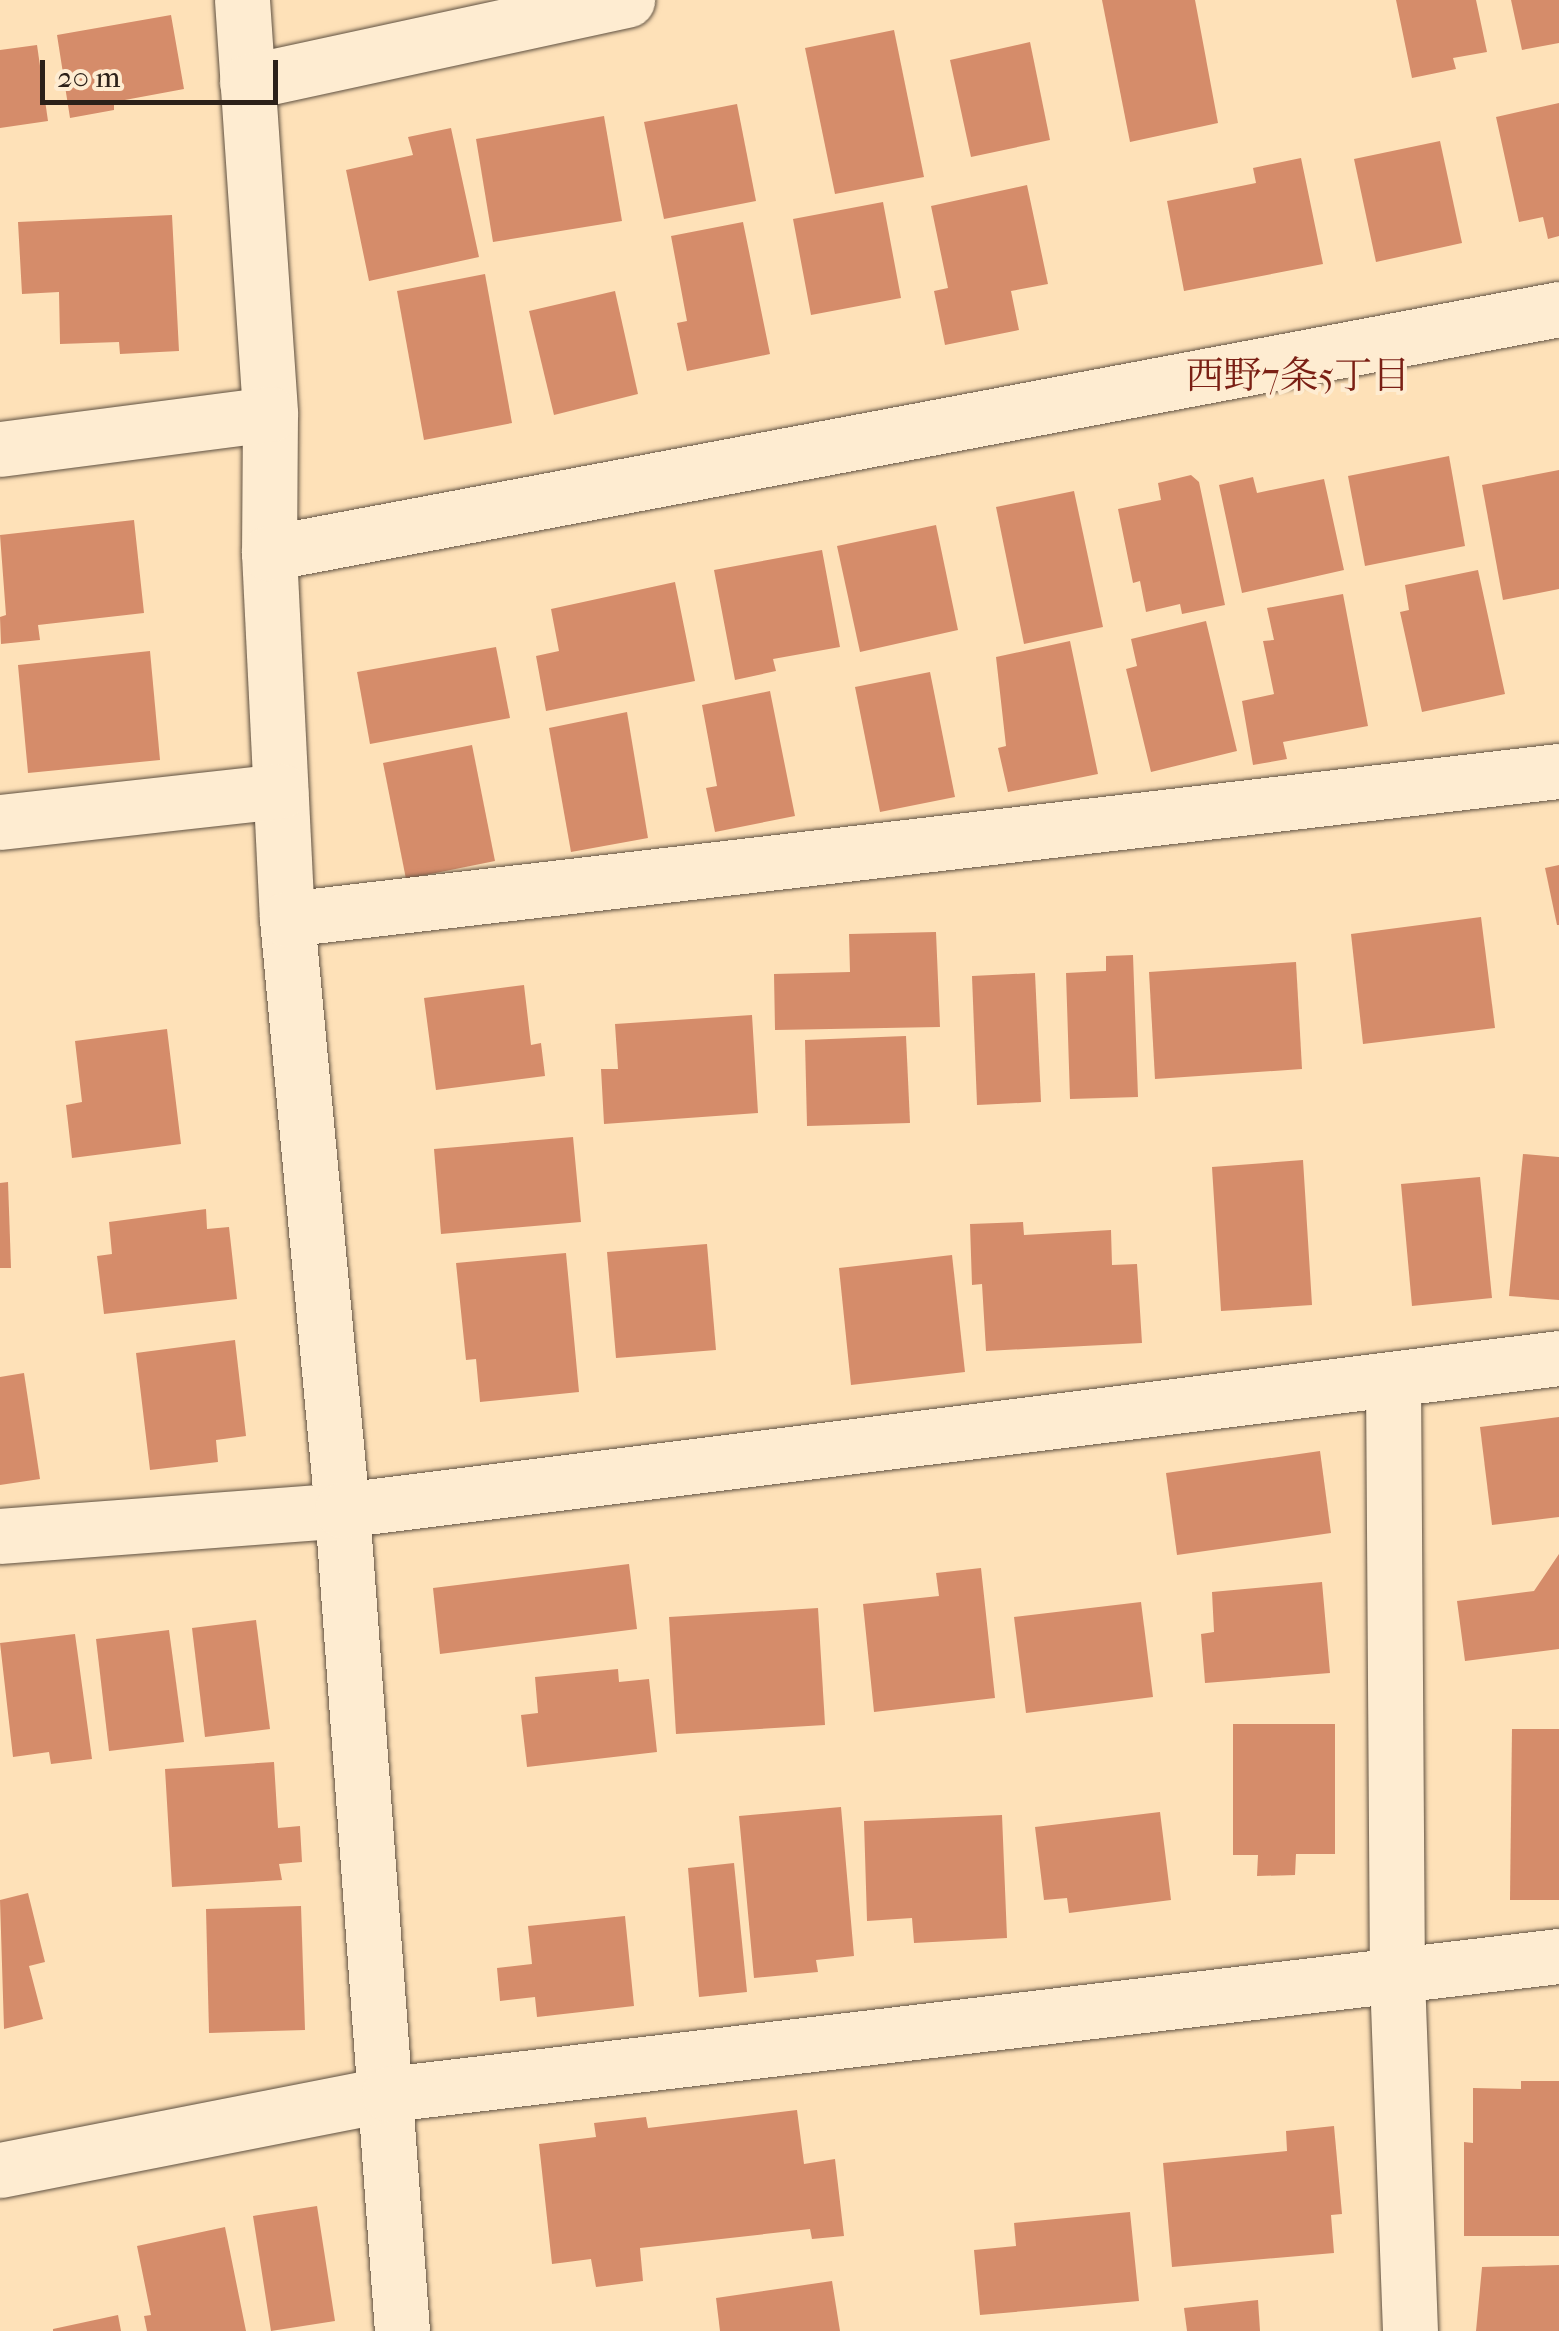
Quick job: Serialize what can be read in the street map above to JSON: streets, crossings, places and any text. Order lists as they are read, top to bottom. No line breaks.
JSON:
{"districts":["西野7条5丁目"],"scale_bar":"20 m"}
